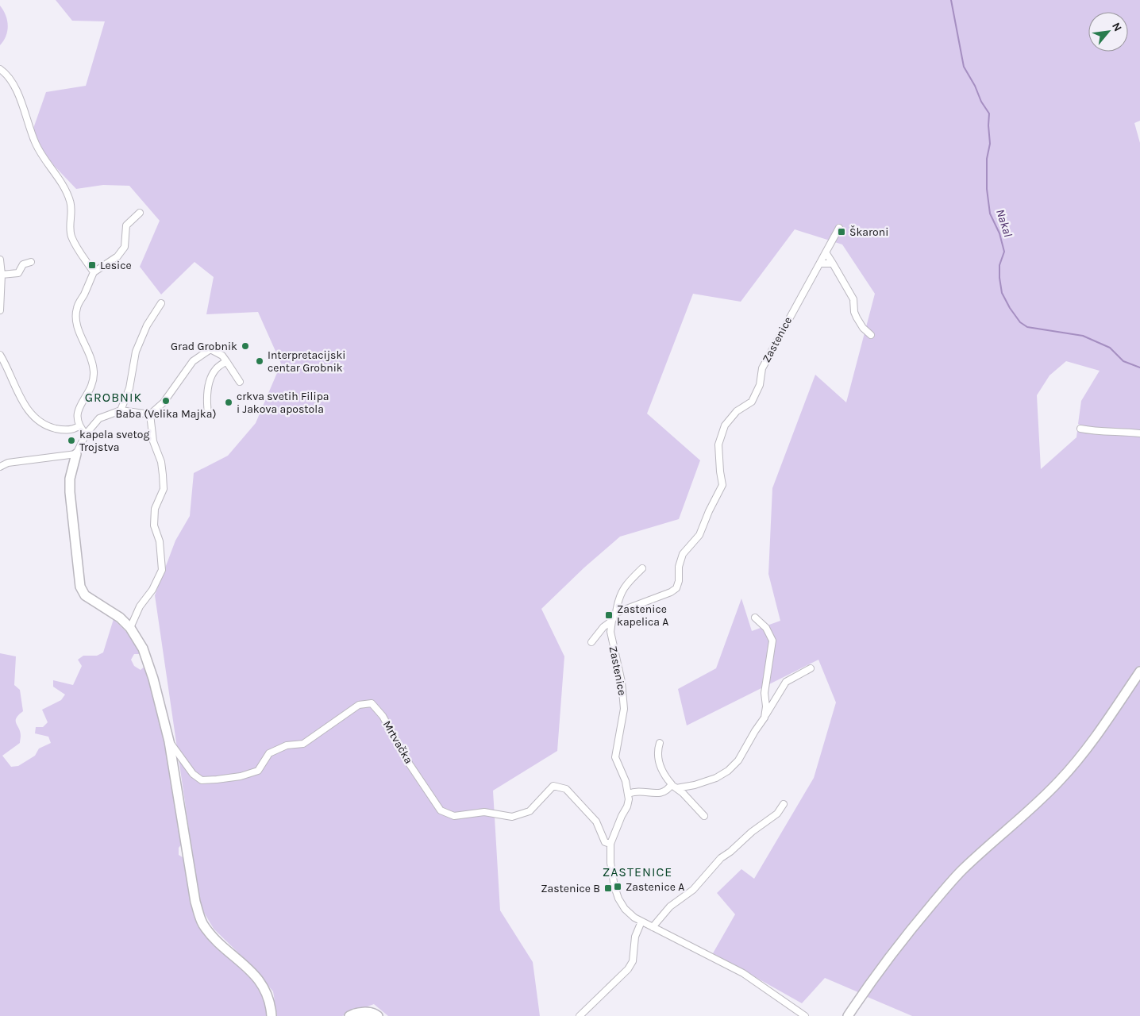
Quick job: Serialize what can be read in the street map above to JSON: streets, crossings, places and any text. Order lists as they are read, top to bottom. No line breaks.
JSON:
{"streets":{"street":["Zastenice","Mrtvačka"]},"districts":["GROBNIK","ZASTENICE"],"water":["Nakal"],"places":{"transit":["Škaroni","Lesice","Zastenice kapelica A","Zastenice A","Zastenice B"],"other":["Grad Grobnik","Interpretacijski centar Grobnik","Baba (Velika Majka)","crkva svetih Filipa i Jakova apostola","kapela svetog Trojstva"]},"north":"top right"}
